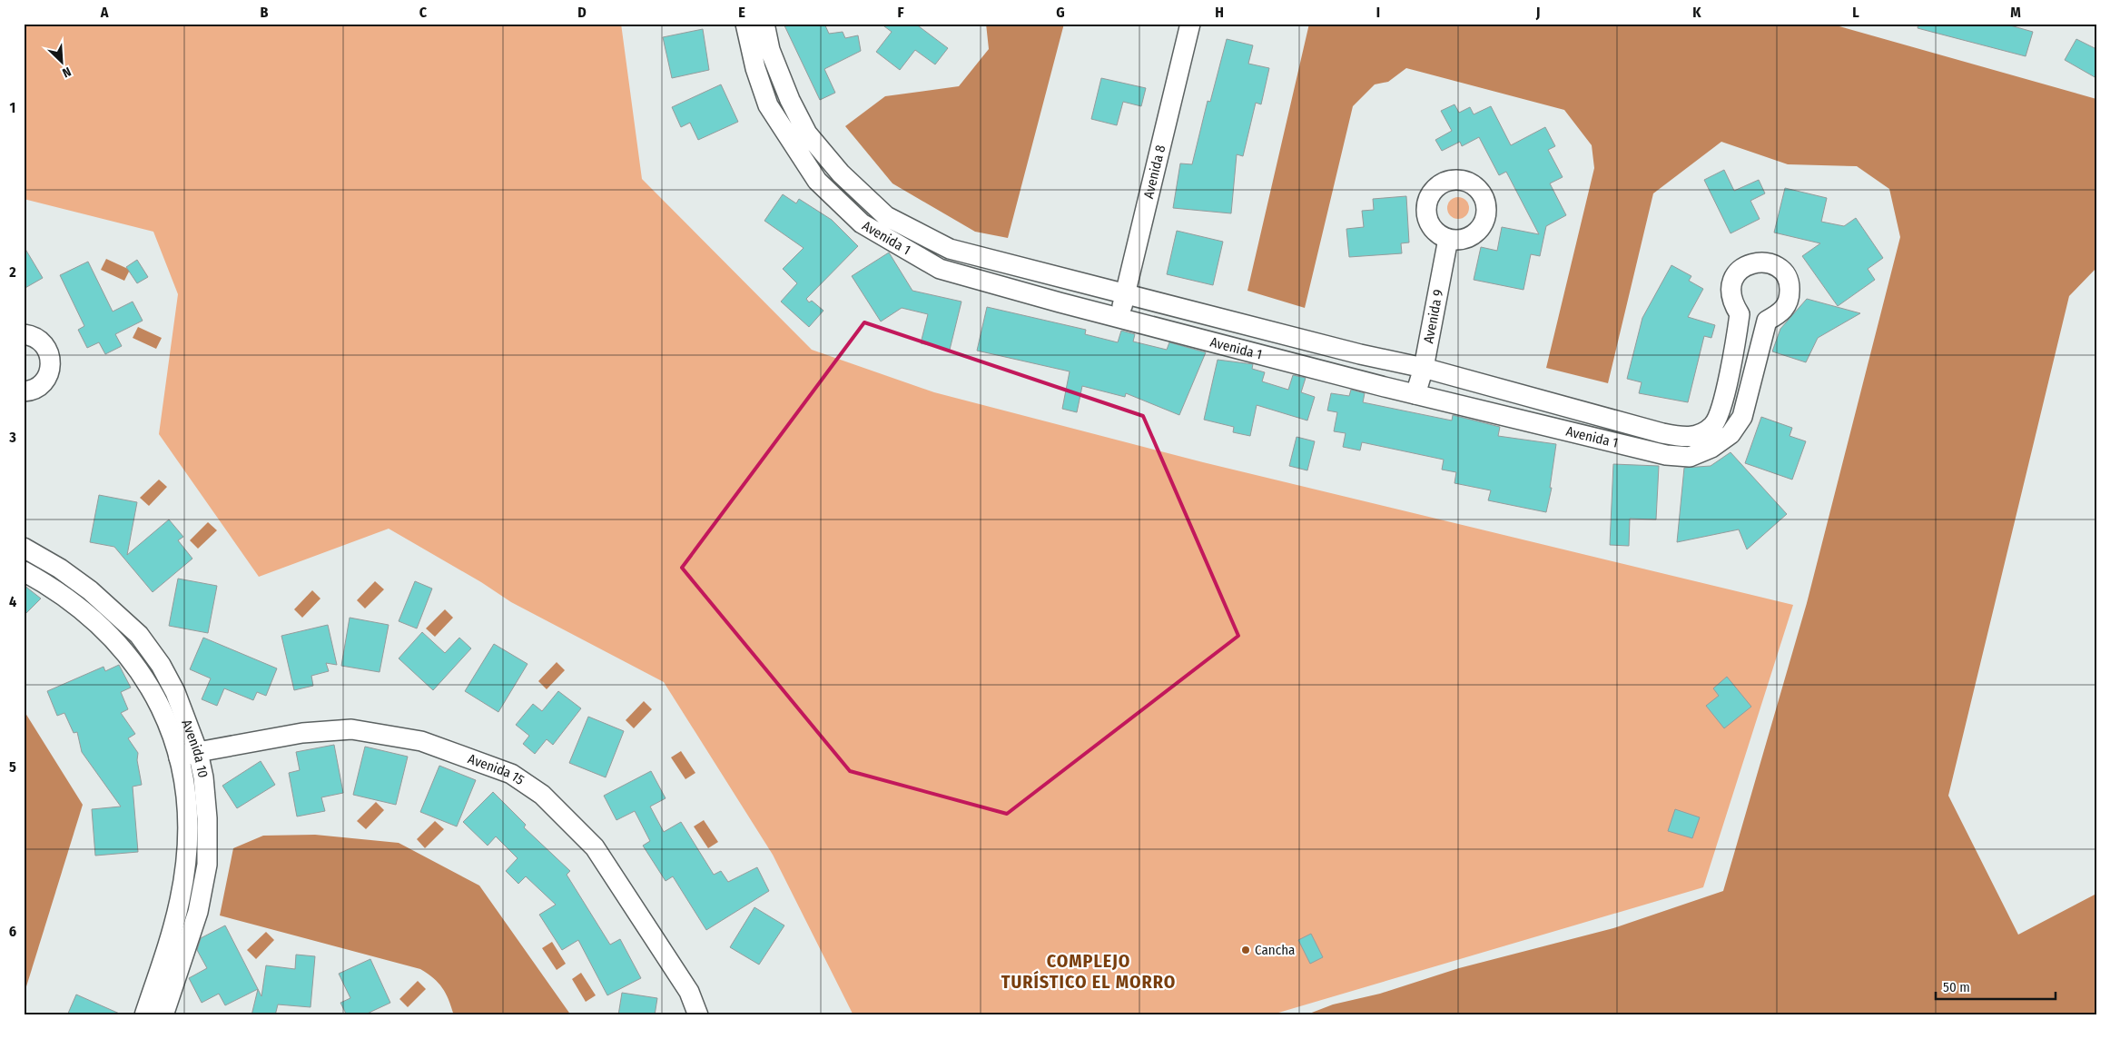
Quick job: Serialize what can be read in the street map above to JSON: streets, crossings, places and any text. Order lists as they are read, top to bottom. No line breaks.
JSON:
{"streets":{"street":["Avenida 8","Avenida 1","Avenida 9","Avenida 10","Avenida 15"]},"crossings":[["Avenida 8","Avenida 1"],["Avenida 1","Avenida 9"],["Avenida 10","Avenida 15"]],"districts":["COMPLEJO TURÍSTICO EL MORRO"],"places":["Cancha"],"scale_bar":"50 m","north":"bottom right","grid":{"columns":["A","B","C","D","E","F","G","H","I","J","K","L","M"],"rows":["1","2","3","4","5","6"]}}
